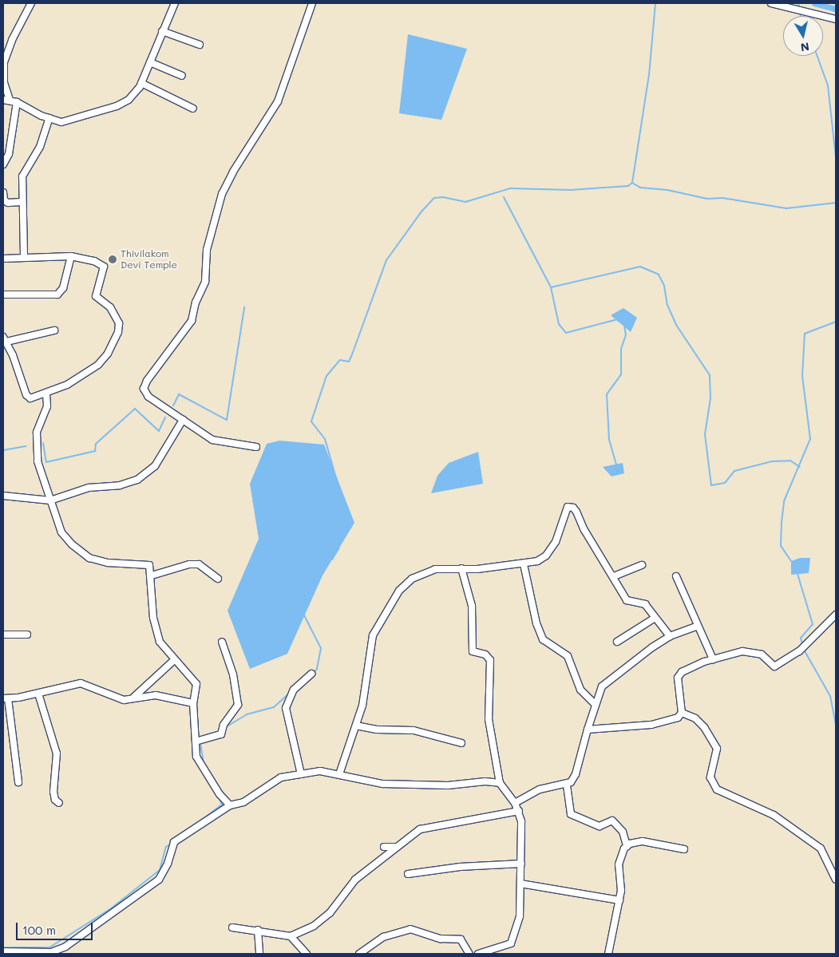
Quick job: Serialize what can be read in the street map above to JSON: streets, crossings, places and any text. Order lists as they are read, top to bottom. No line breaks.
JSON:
{"places":["Thivilakom Devi Temple"],"scale_bar":"100 m","north":"bottom"}
